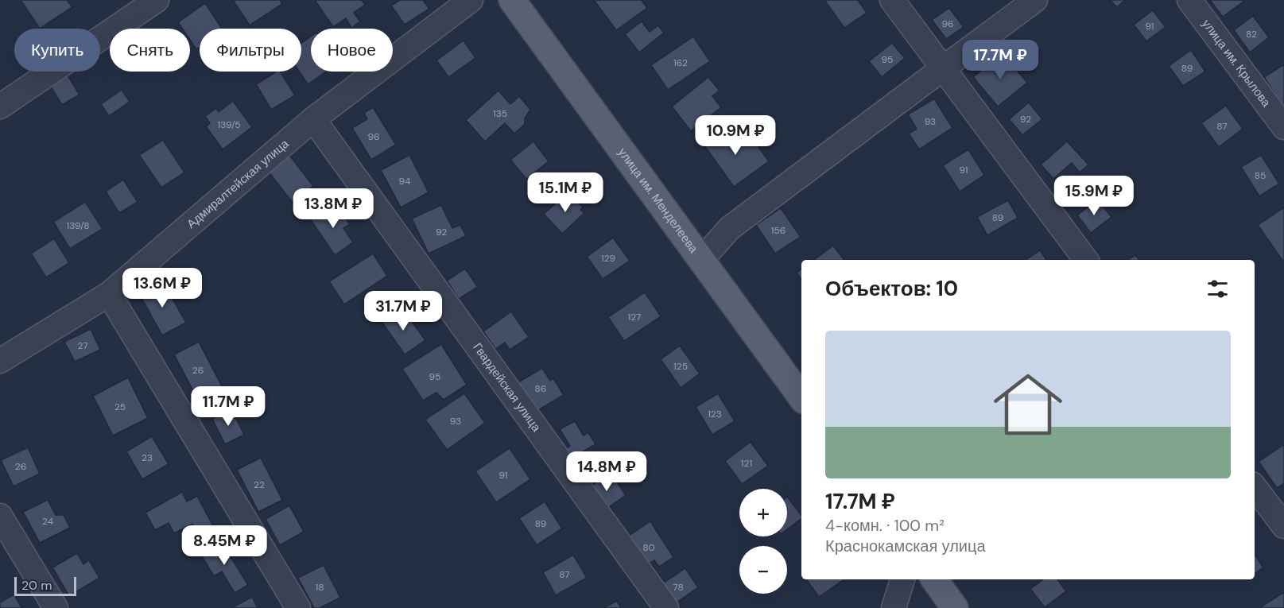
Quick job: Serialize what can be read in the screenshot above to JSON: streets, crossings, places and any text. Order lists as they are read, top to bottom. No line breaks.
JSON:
{"streets":{"main road":["улица им. Менделеева"],"street":["улица им. Крылова","Адмиралтейская улица","Гвардейская улица"]},"crossings":[["Адмиралтейская улица","Гвардейская улица"]],"house_numbers":["96","91","82","95","162","89","135","92","93","139/5","87","96","91","85","94","89","139/8","156","92","129","127","27","125","26","95","86","25","123","93","23","121","26","91","22","24","89","80","87","18","78"],"scale_bar":"20 m","page":{"chip":["Купить","Снять","Фильтры","Новое"],"price":["17.7M ₽","10.9M ₽","15.1M ₽","15.9M ₽","13.8M ₽","13.6M ₽","31.7M ₽","11.7M ₽","14.8M ₽","8.45M ₽"],"heading":"Объектов: 10","list":[{"name":"17.7M ₽","note":"4-комн. · 100 m² · Краснокамская улица"}],"map_buttons":["+","−"],"scale":"20 m"}}
